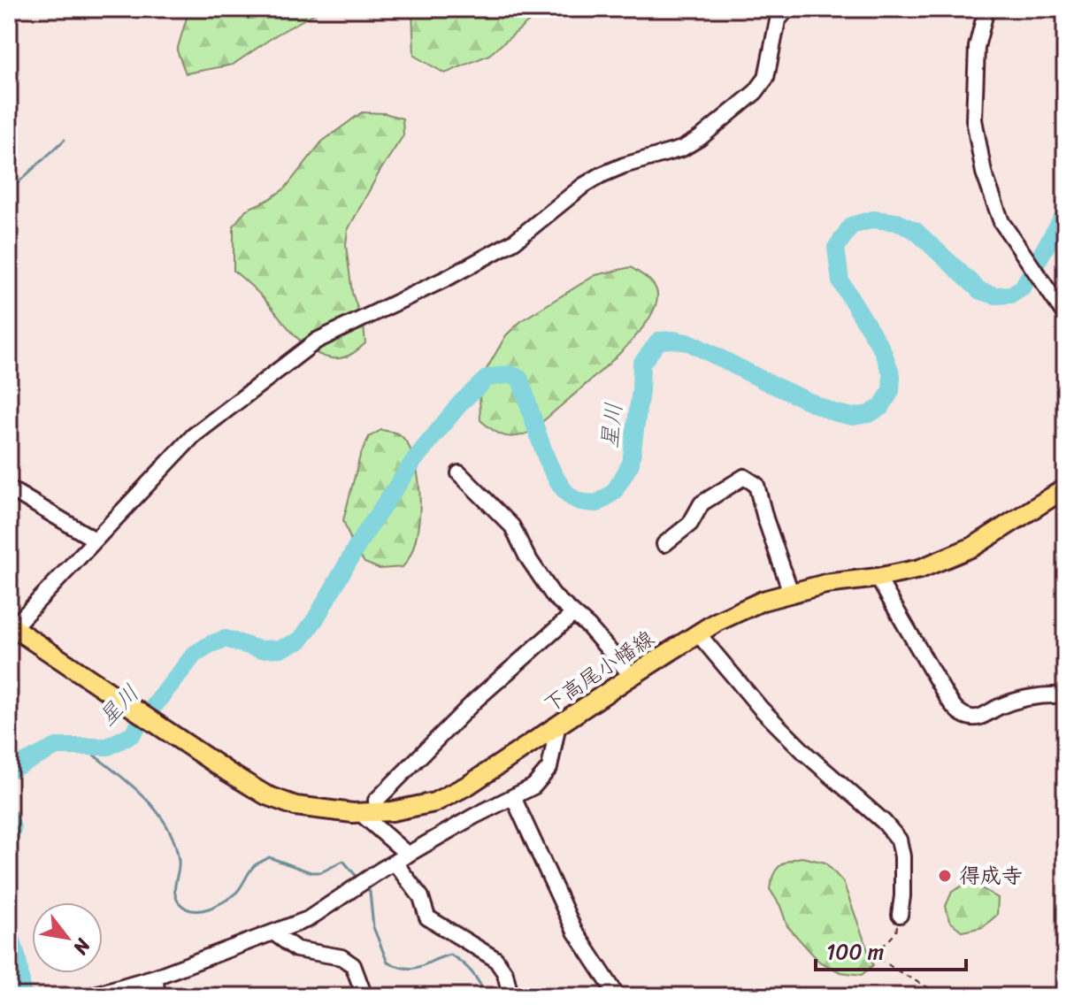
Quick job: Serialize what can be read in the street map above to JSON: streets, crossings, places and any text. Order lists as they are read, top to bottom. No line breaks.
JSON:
{"streets":{"main road":["下高尾小幡線"]},"water":["星川"],"places":["得成寺"],"scale_bar":"100 m","north":"bottom right"}
